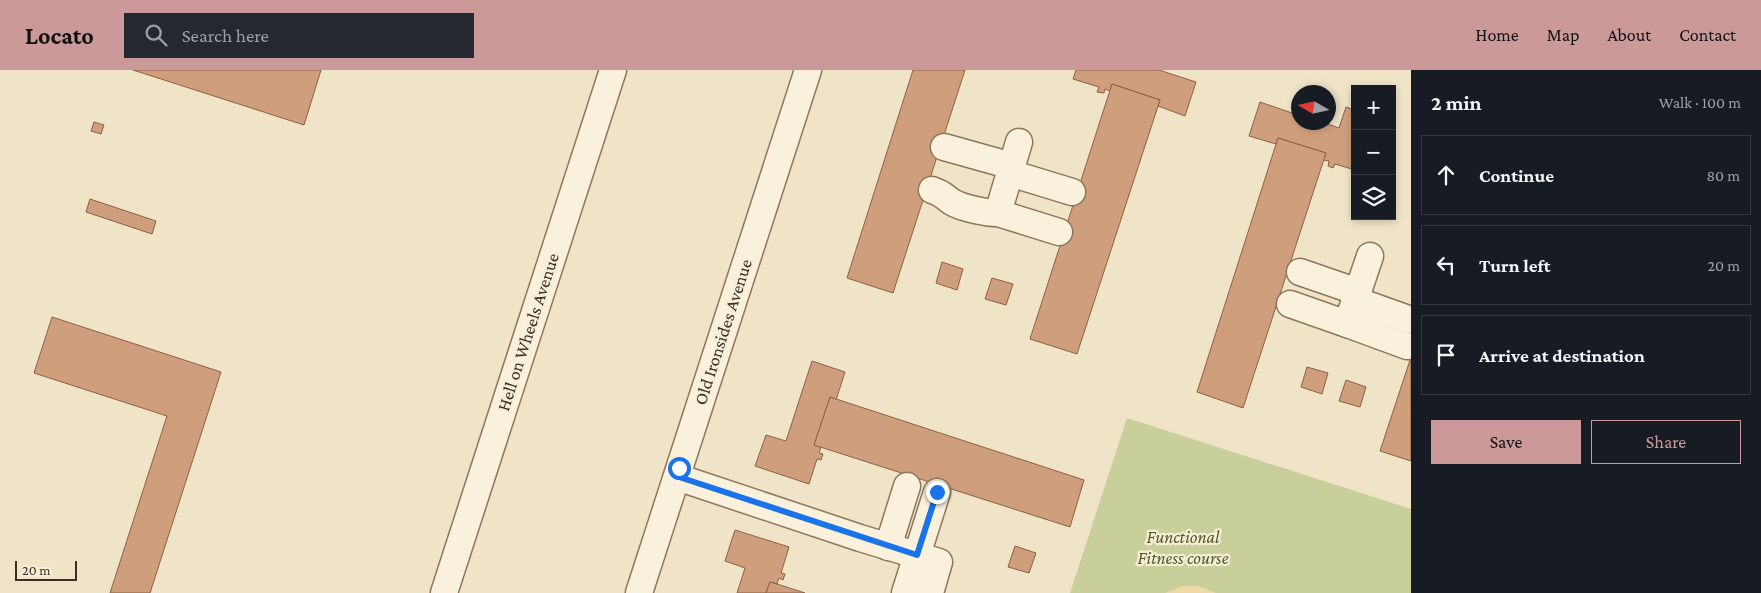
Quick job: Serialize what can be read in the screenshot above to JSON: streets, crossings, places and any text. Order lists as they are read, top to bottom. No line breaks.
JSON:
{"streets":{"street":["Hell on Wheels Avenue","Old Ironsides Avenue"]},"parks":["Functional Fitness course"],"scale_bar":"20 m","north":"left","page":{"header":"Locato","search":"Search here","nav":["Home","Map","About","Contact"],"heading":["2 min","Walk · 100 m"],"map_buttons":["+","−"],"list":[["Continue","80 m"],["Turn left","20 m"],"Arrive at destination"],"buttons":["Save","Share"],"scale":"20 m"}}
